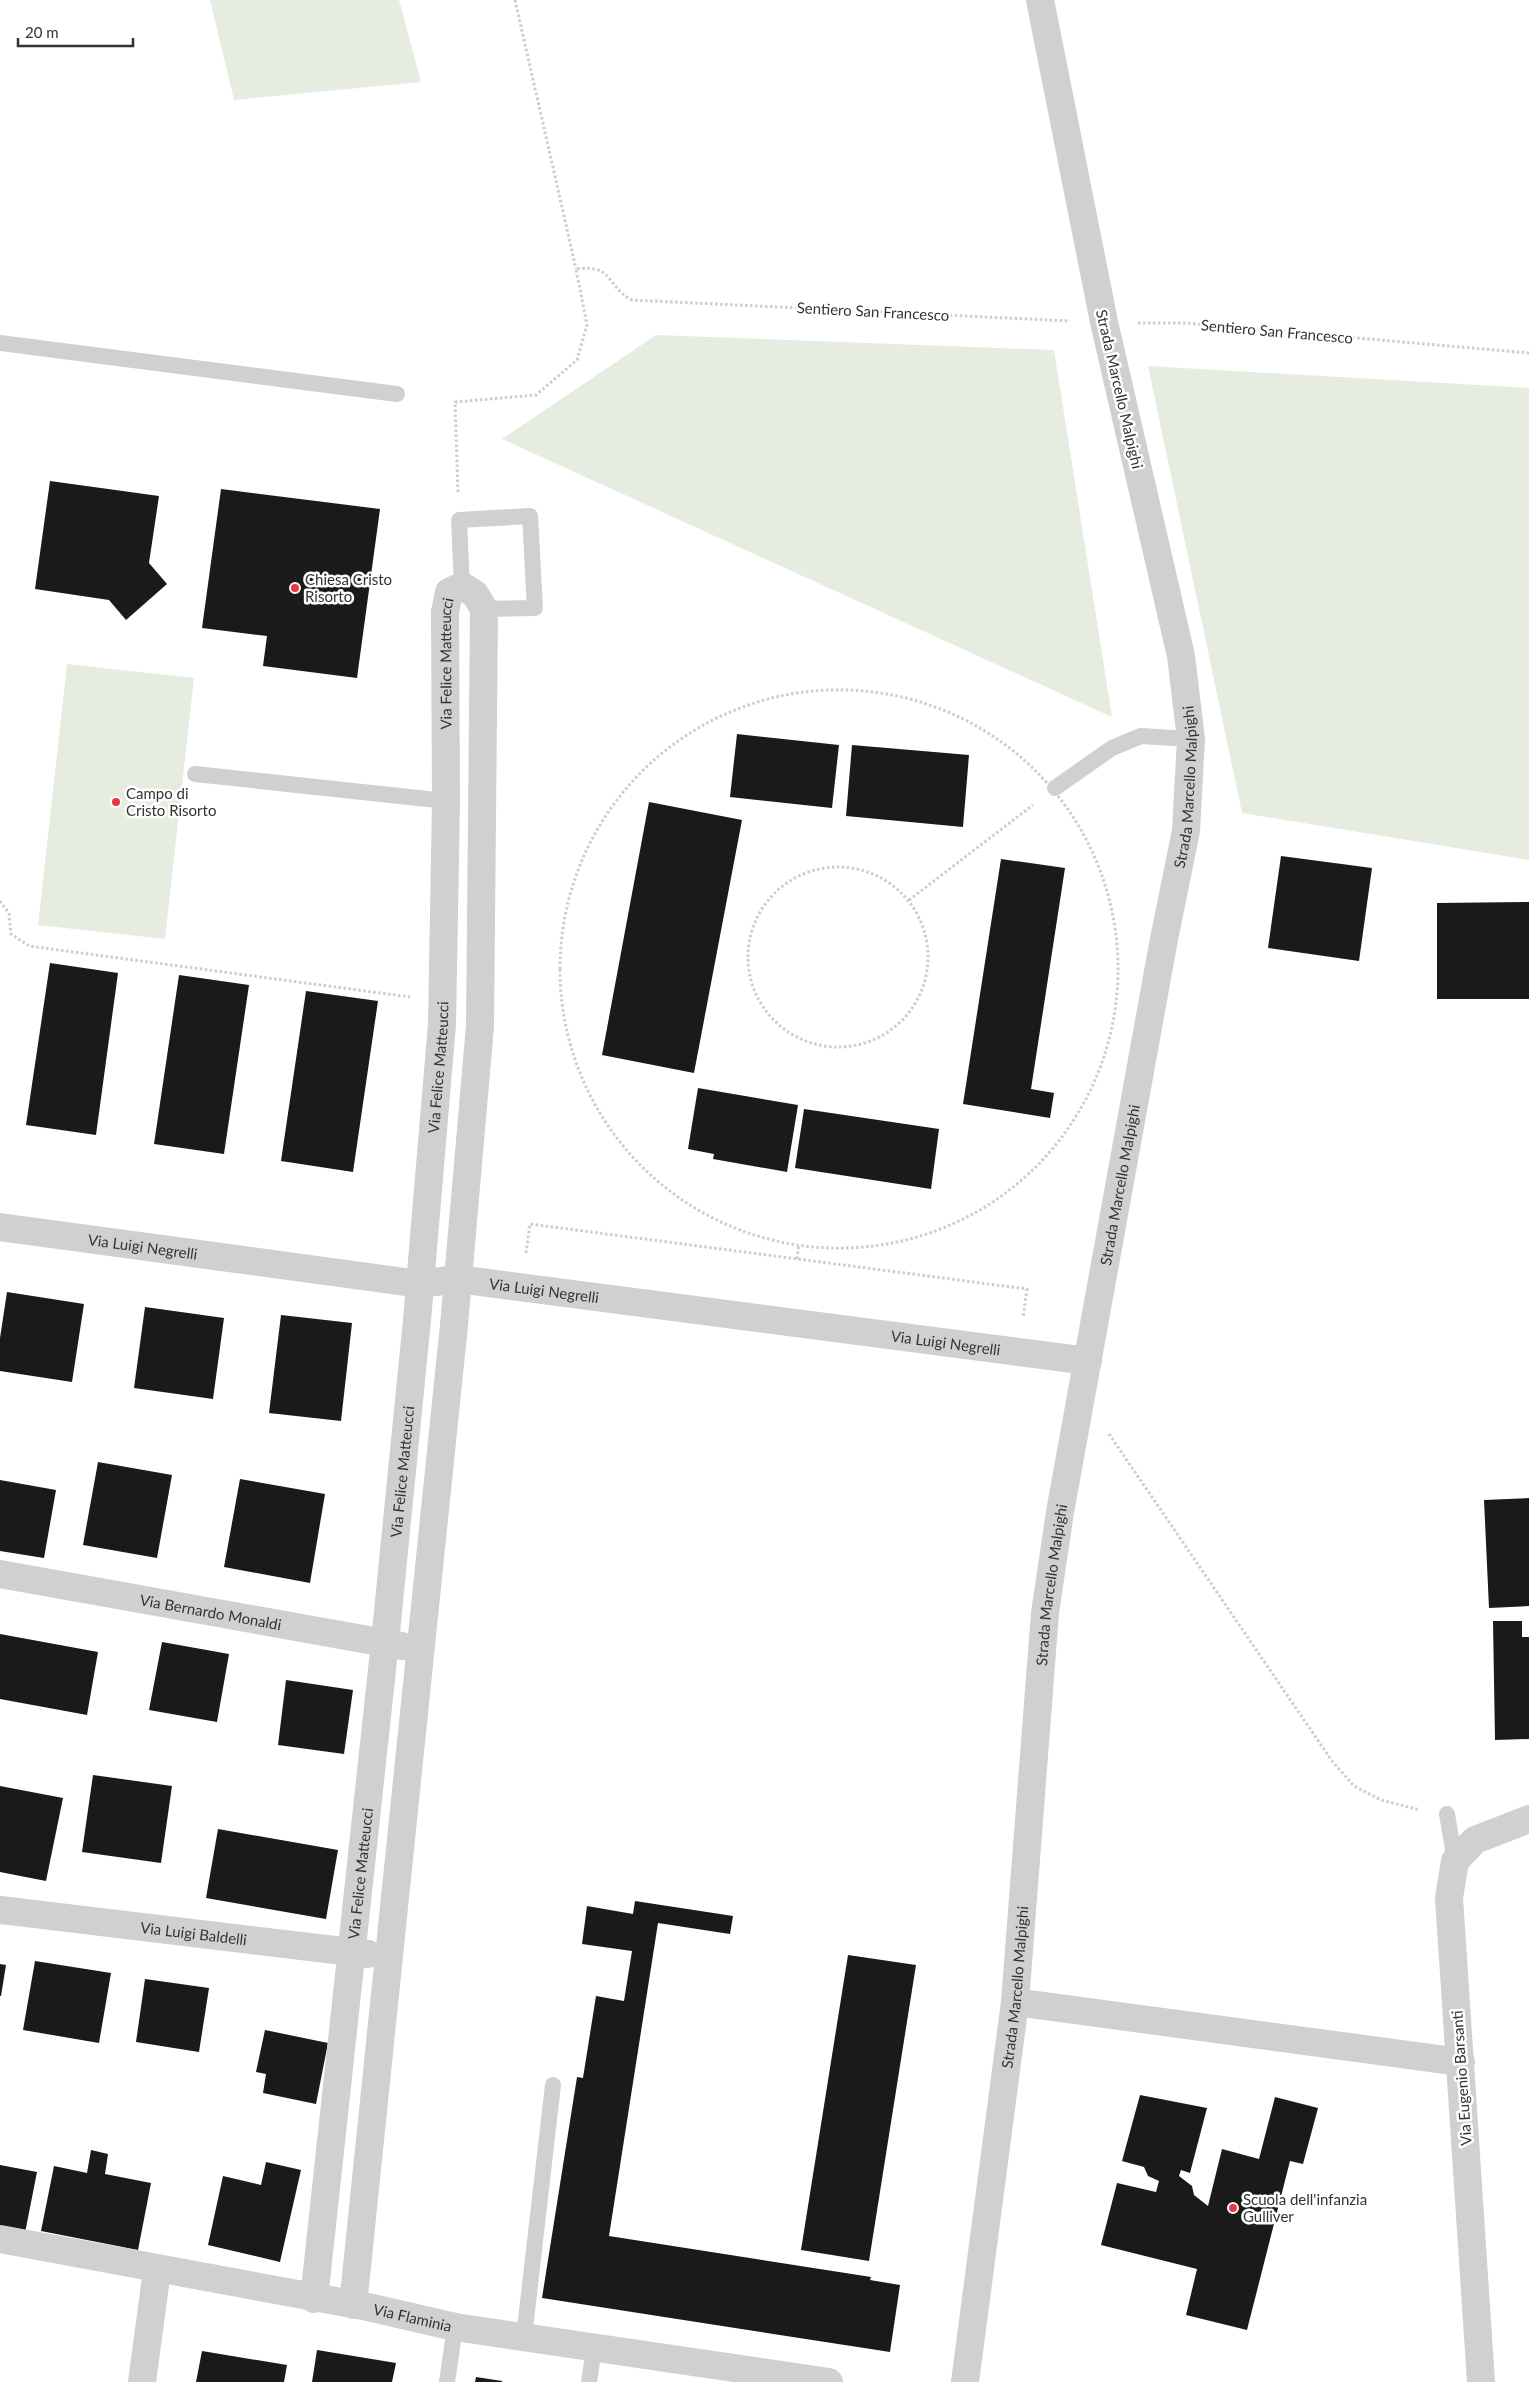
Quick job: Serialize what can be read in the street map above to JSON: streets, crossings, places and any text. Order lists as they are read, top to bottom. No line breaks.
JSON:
{"streets":{"street":["Strada Marcello Malpighi","Via Felice Matteucci","Via Luigi Negrelli","Via Bernardo Monaldi","Via Luigi Baldelli","Via Eugenio Barsanti","Via Flaminia"],"path":["Sentiero San Francesco"]},"crossings":[["Sentiero San Francesco","Strada Marcello Malpighi"],["Strada Marcello Malpighi","Via Luigi Negrelli"],["Via Felice Matteucci","Via Luigi Negrelli"],["Via Felice Matteucci","Via Bernardo Monaldi"],["Via Felice Matteucci","Via Luigi Baldelli"],["Via Felice Matteucci","Via Flaminia"]],"places":["Chiesa Cristo Risorto","Campo di Cristo Risorto","Scuola dell'infanzia Gulliver"],"scale_bar":"20 m"}
